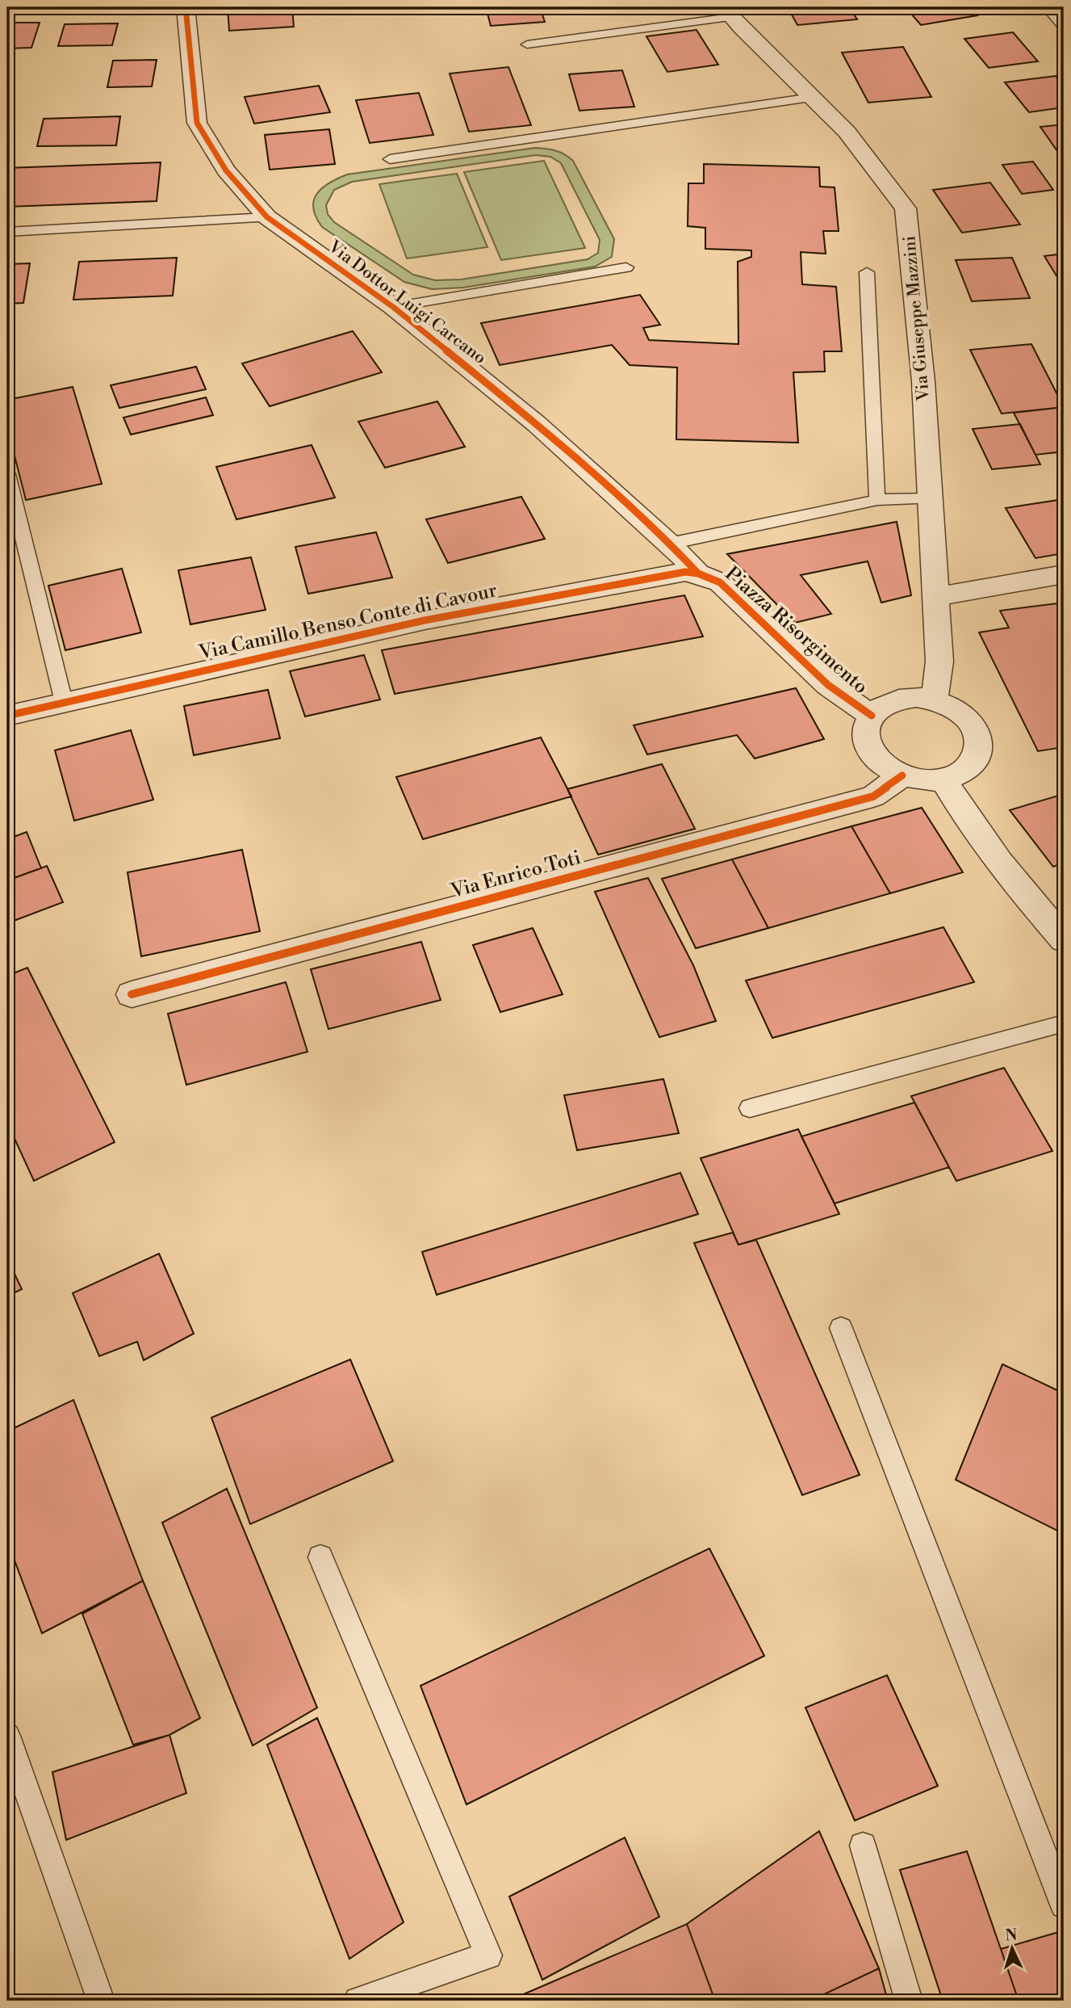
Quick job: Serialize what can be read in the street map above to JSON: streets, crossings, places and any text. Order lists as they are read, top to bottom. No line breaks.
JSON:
{"streets":{"street":["Via Dottor Luigi Carcano","Via Giuseppe Mazzini","Via Camillo Benso Conte di Cavour","Piazza Risorgimento","Via Enrico Toti"]},"crossings":[["Via Dottor Luigi Carcano","Via Camillo Benso Conte di Cavour"],["Via Dottor Luigi Carcano","Piazza Risorgimento"],["Via Giuseppe Mazzini","Piazza Risorgimento"],["Via Giuseppe Mazzini","Via Enrico Toti"],["Via Camillo Benso Conte di Cavour","Piazza Risorgimento"],["Piazza Risorgimento","Via Enrico Toti"]],"north":"top"}
